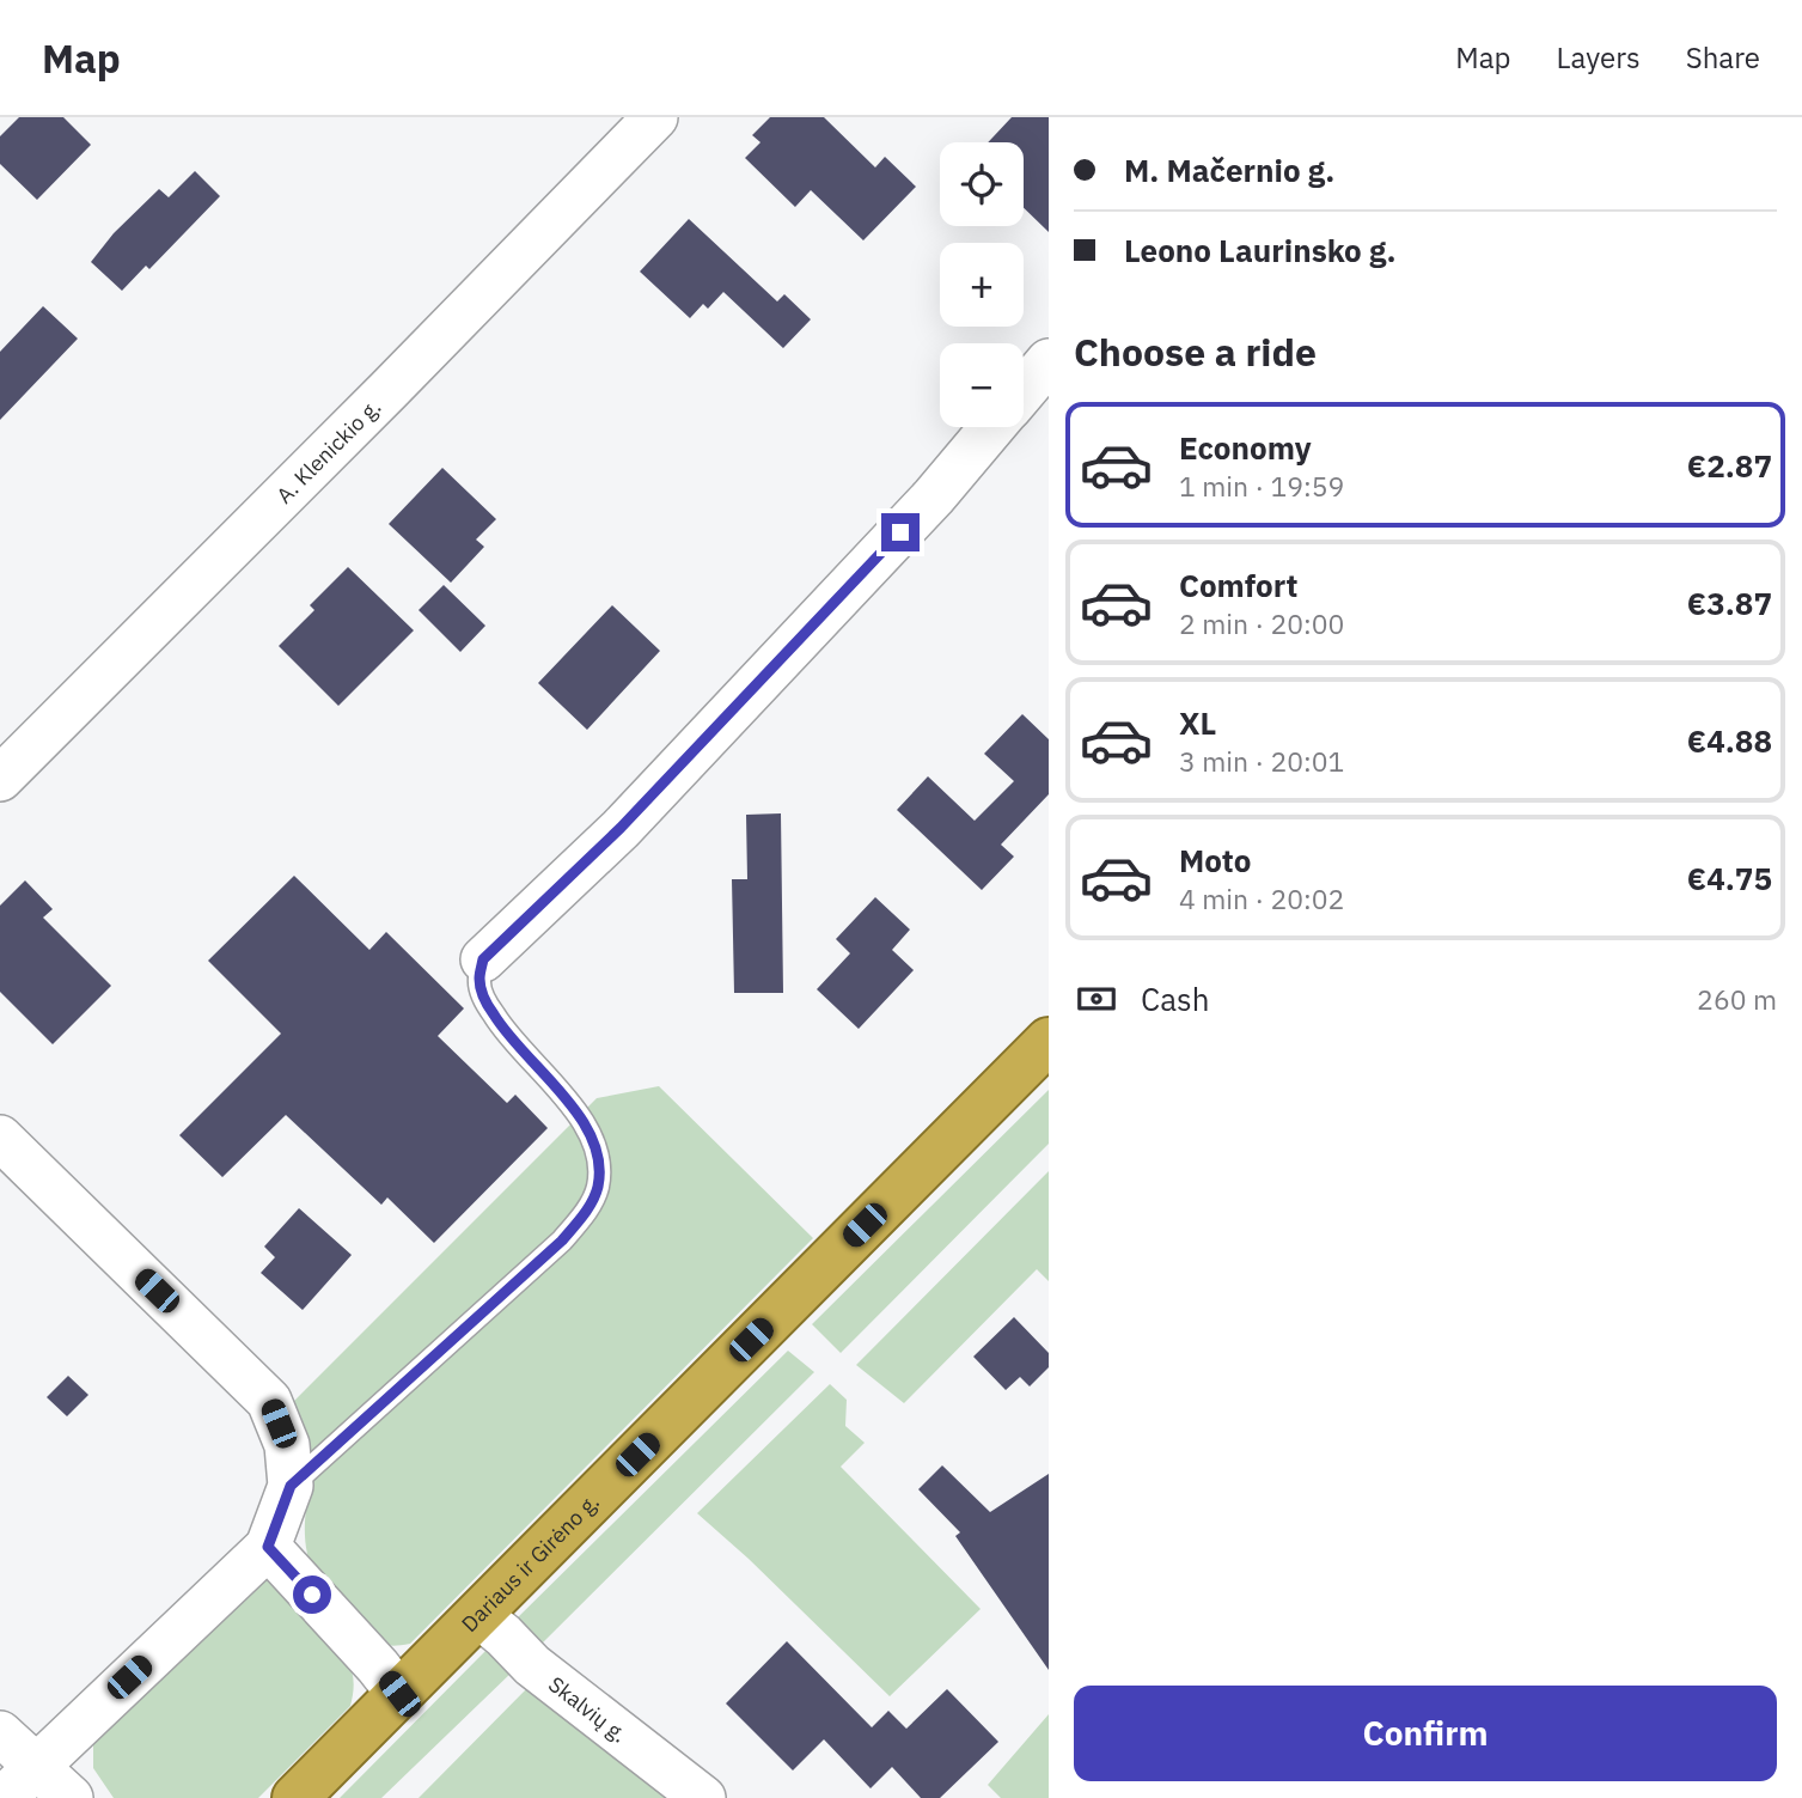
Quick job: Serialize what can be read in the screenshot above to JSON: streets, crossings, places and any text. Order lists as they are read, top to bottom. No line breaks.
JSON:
{"streets":{"highway":["Dariaus ir Girėno g."],"street":["A. Klenickio g.","Skalvių g."]},"crossings":[["Dariaus ir Girėno g.","Skalvių g."]],"page":{"header":"Map","nav":["Map","Layers","Share"],"banner":["M. Mačernio g.","Leono Laurinsko g."],"map_buttons":["+","−"],"heading":"Choose a ride","list":[{"name":"Economy","note":"1 min · 19:59","value":"€2.87"},{"name":"Comfort","note":"2 min · 20:00","value":"€3.87"},{"name":"XL","note":"3 min · 20:01","value":"€4.88"},{"name":"Moto","note":"4 min · 20:02","value":"€4.75"}],"pay":["Cash","260 m"],"buttons":"Confirm"}}
